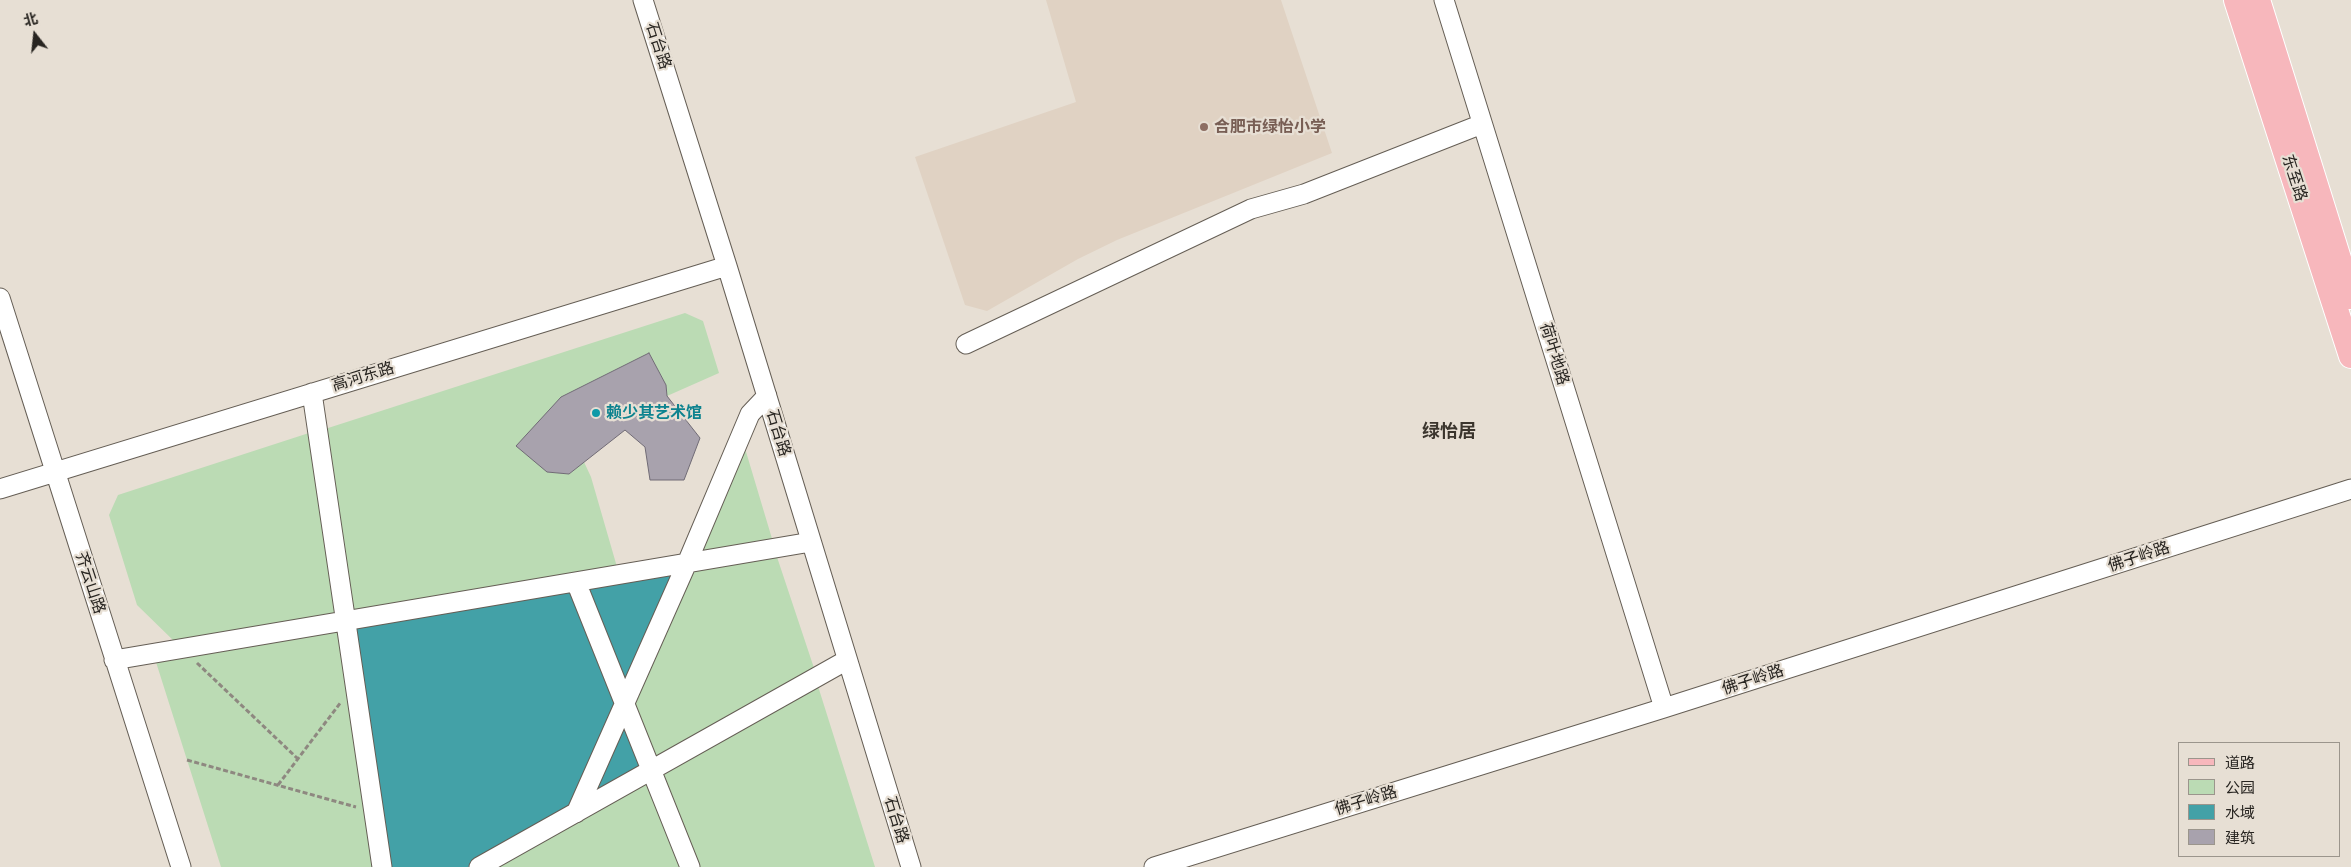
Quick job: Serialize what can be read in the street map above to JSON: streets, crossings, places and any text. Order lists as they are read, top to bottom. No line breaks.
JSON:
{"streets":{"main road":["东至路"],"street":["石台路","荷叶地路","高河东路","佛子岭路","齐云山路"]},"crossings":[["石台路","高河东路"],["荷叶地路","佛子岭路"],["高河东路","齐云山路"]],"districts":["绿怡居"],"places":["合肥市绿怡小学","赖少其艺术馆"],"legend":["道路","公园","水域","建筑"],"north":"top"}
